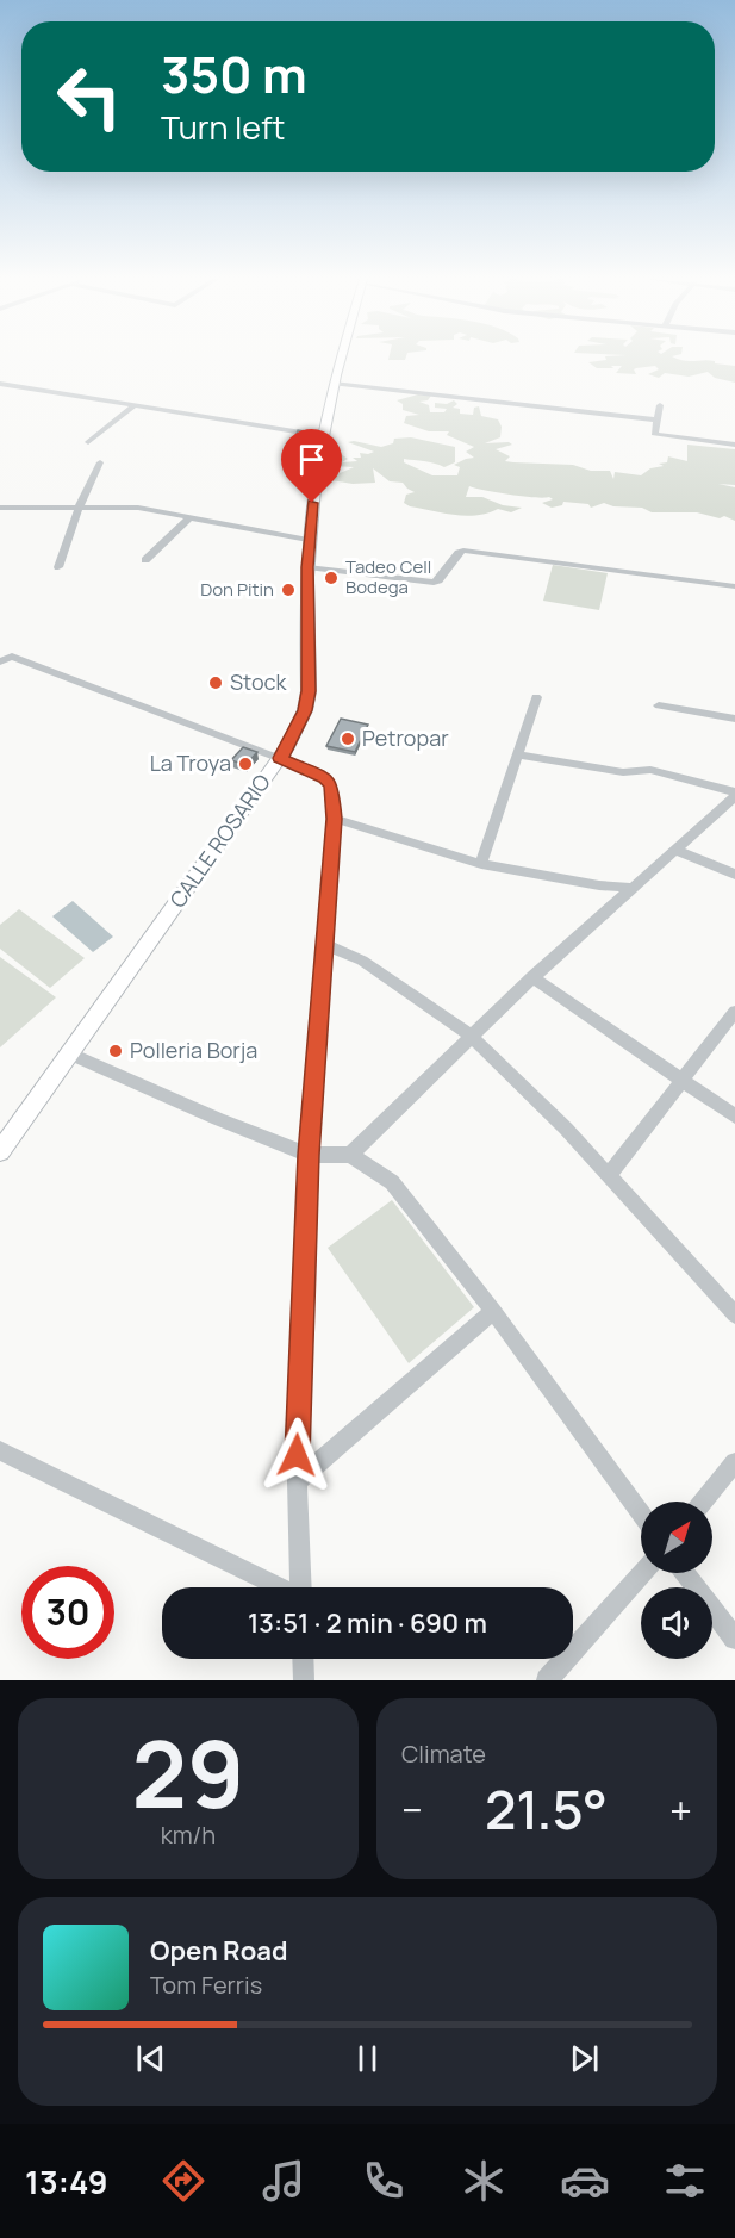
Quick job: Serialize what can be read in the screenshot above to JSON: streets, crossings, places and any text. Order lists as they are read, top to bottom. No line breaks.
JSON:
{"streets":{"main road":["CALLE ROSARIO"]},"places":["Tadeo Cell Bodega","Don Pitin","Stock","Petropar","La Troya","Polleria Borja"],"north":"top right","page":{"turn":["350 m","Turn left"],"limit":"30","trip":"13:51 · 2 min · 690 m","tile":[["29","km/h"],"Climate"],"heat":["−","21.5°","+"],"song":["Open Road","Tom Ferris"],"tabs":"13:49"}}
